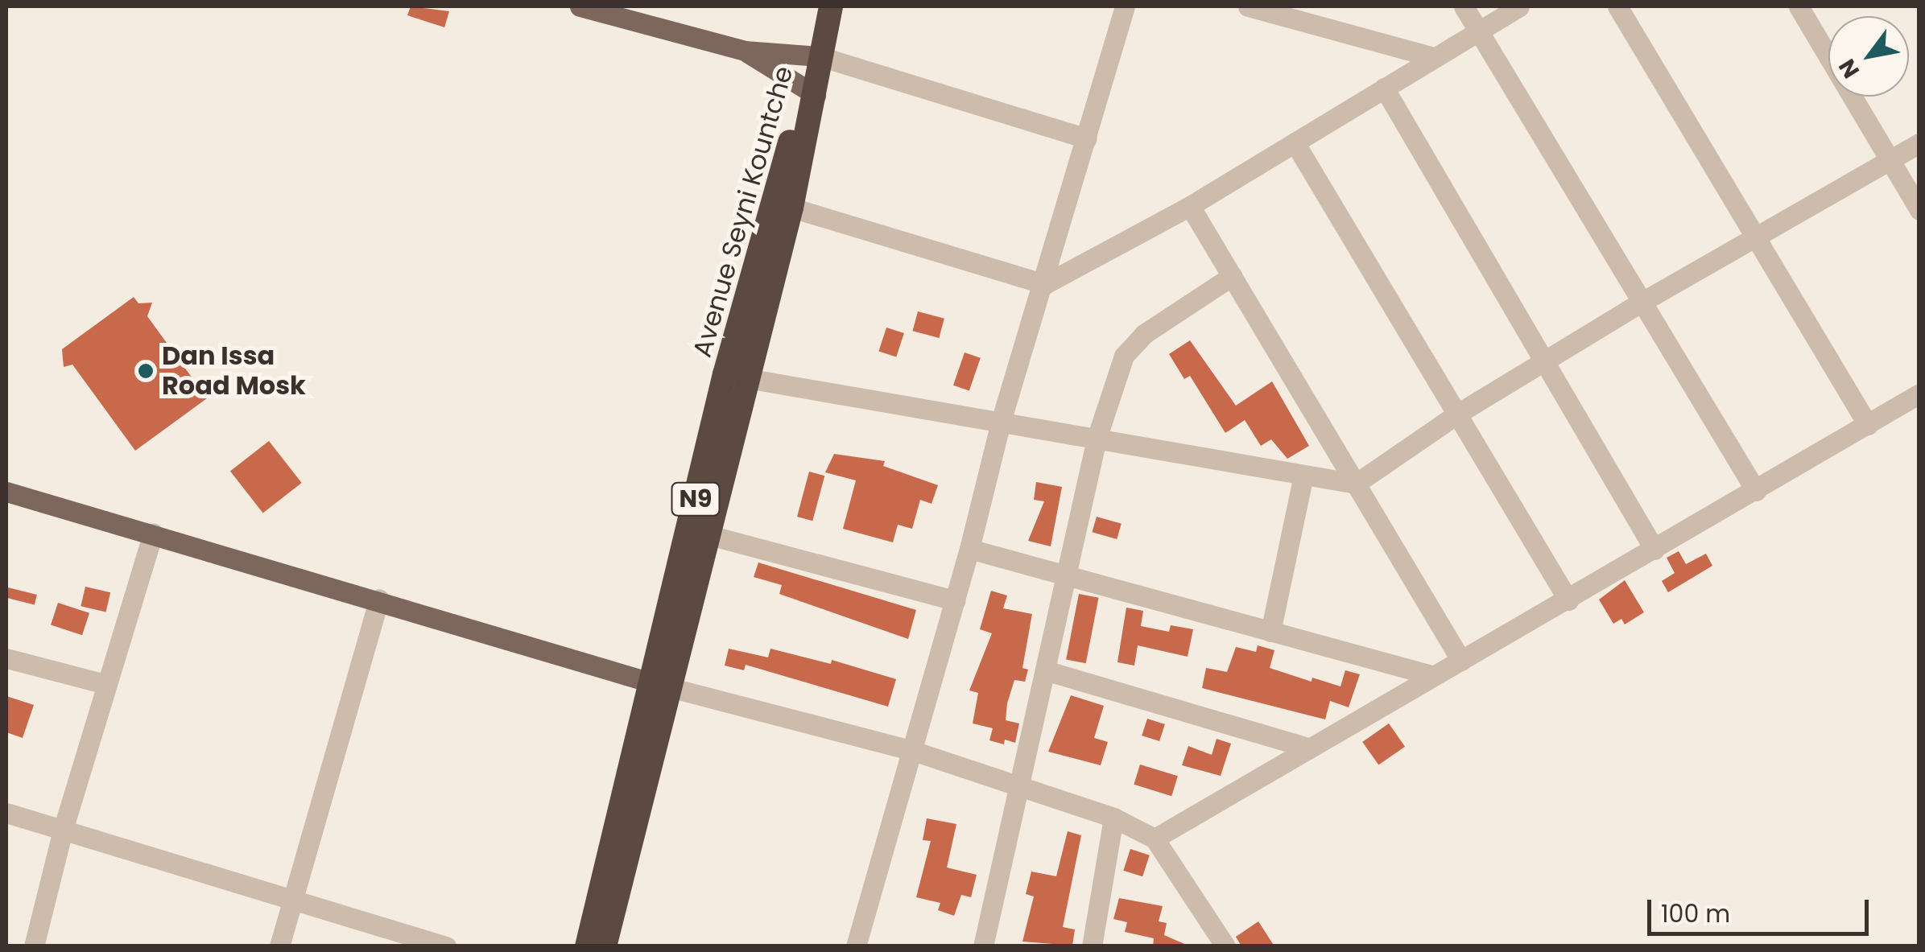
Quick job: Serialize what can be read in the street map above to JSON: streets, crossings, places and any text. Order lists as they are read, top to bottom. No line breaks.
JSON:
{"streets":{"highway":["Avenue Seyni Kountche","N9"]},"places":["Dan Issa Road Mosk"],"scale_bar":"100 m","north":"bottom left"}
